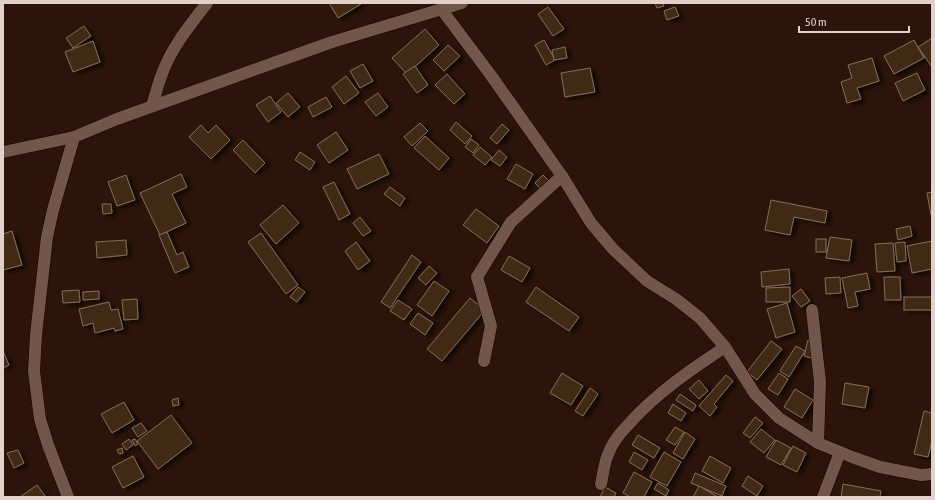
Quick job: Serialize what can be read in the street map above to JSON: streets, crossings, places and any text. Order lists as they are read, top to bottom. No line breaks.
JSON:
{"scale_bar":"50 m"}
